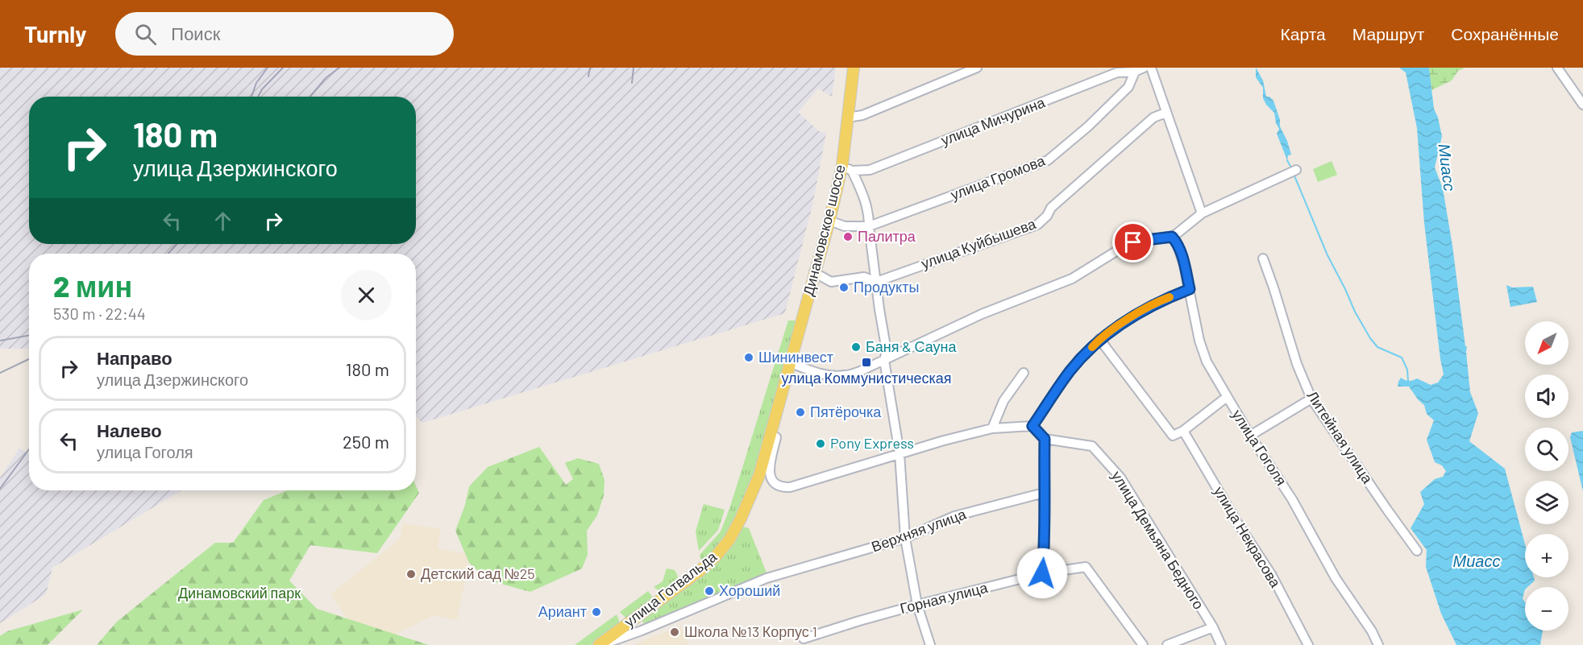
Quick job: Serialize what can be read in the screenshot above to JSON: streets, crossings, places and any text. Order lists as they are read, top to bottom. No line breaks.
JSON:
{"streets":{"main road":["Динамовское шоссе","улица Готвальда"],"street":["улица Мичурина","улица Громова","улица Куйбышева","Литейная улица","улица Гоголя","Верхняя улица","улица Некрасова","улица Демьяна Бедного","Горная улица"]},"crossings":[["улица Мичурина","улица Громова"],["улица Мичурина","Динамовское шоссе"],["улица Громова","Динамовское шоссе"],["Динамовское шоссе","улица Куйбышева"],["Динамовское шоссе","улица Готвальда"],["Верхняя улица","улица Готвальда"]],"water":["Миасс"],"parks":["Динамовский парк"],"places":{"other":["Палитра","Продукты","Баня & Сауна","Шининвест","Пятёрочка","Pony Express","Детский сад №25","Хороший","Ариант","Школа №13 Корпус 1"],"transit":["улица Коммунистическая"]},"north":"bottom left","page":{"header":"Turnly","search":"Поиск","nav":["Карта","Маршрут","Сохранённые"],"turn":["180 m","улица Дзержинского"],"heading":["2 мин","530 m · 22:44"],"map_buttons":["+","−"],"list":[{"name":"Направо","note":"улица Дзержинского","value":"180 m"},{"name":"Налево","note":"улица Гоголя","value":"250 m"}]}}
